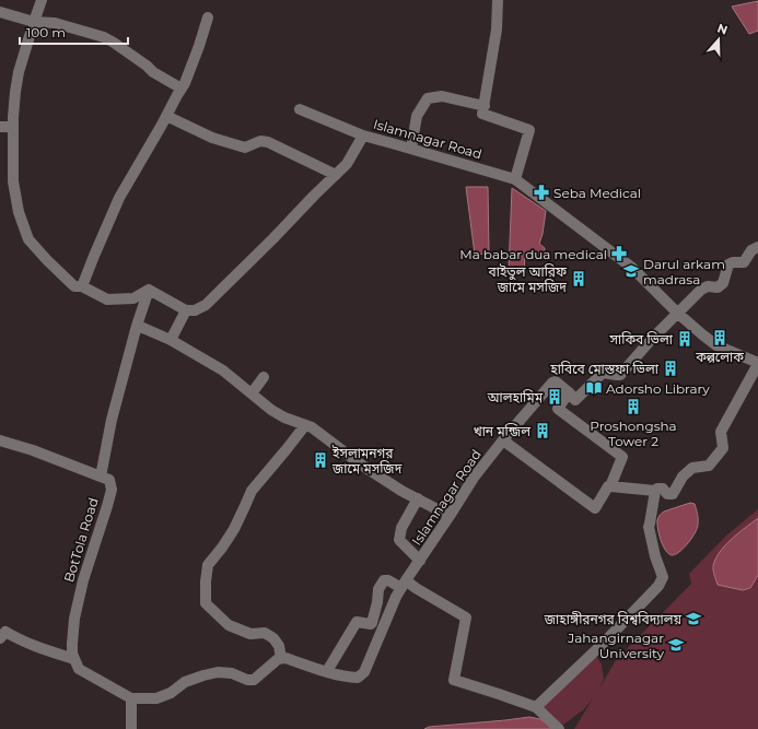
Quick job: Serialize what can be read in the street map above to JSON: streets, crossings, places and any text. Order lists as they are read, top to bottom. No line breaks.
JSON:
{"streets":{"street":["Islamnagar Road","BotTola Road"]},"places":{"pharmacy":["Seba Medical","Ma babar dua medical"],"school or university":["Darul arkam madrasa","জাহাঙ্গীরনগর বিশ্ববিদ্যালয়","Jahangirnagar University"],"building":["বাইতুল আরিফ জামে মসজিদ","কল্পলোক","সাকিব ভিলা","হাবিবে মোস্তফা ভিলা","আলহামিম","Proshongsha Tower 2","খান মন্জিল","ইসলামনগর জামে মসজিদ"],"library":["Adorsho Library"]},"scale_bar":"100 m","north":"top"}
